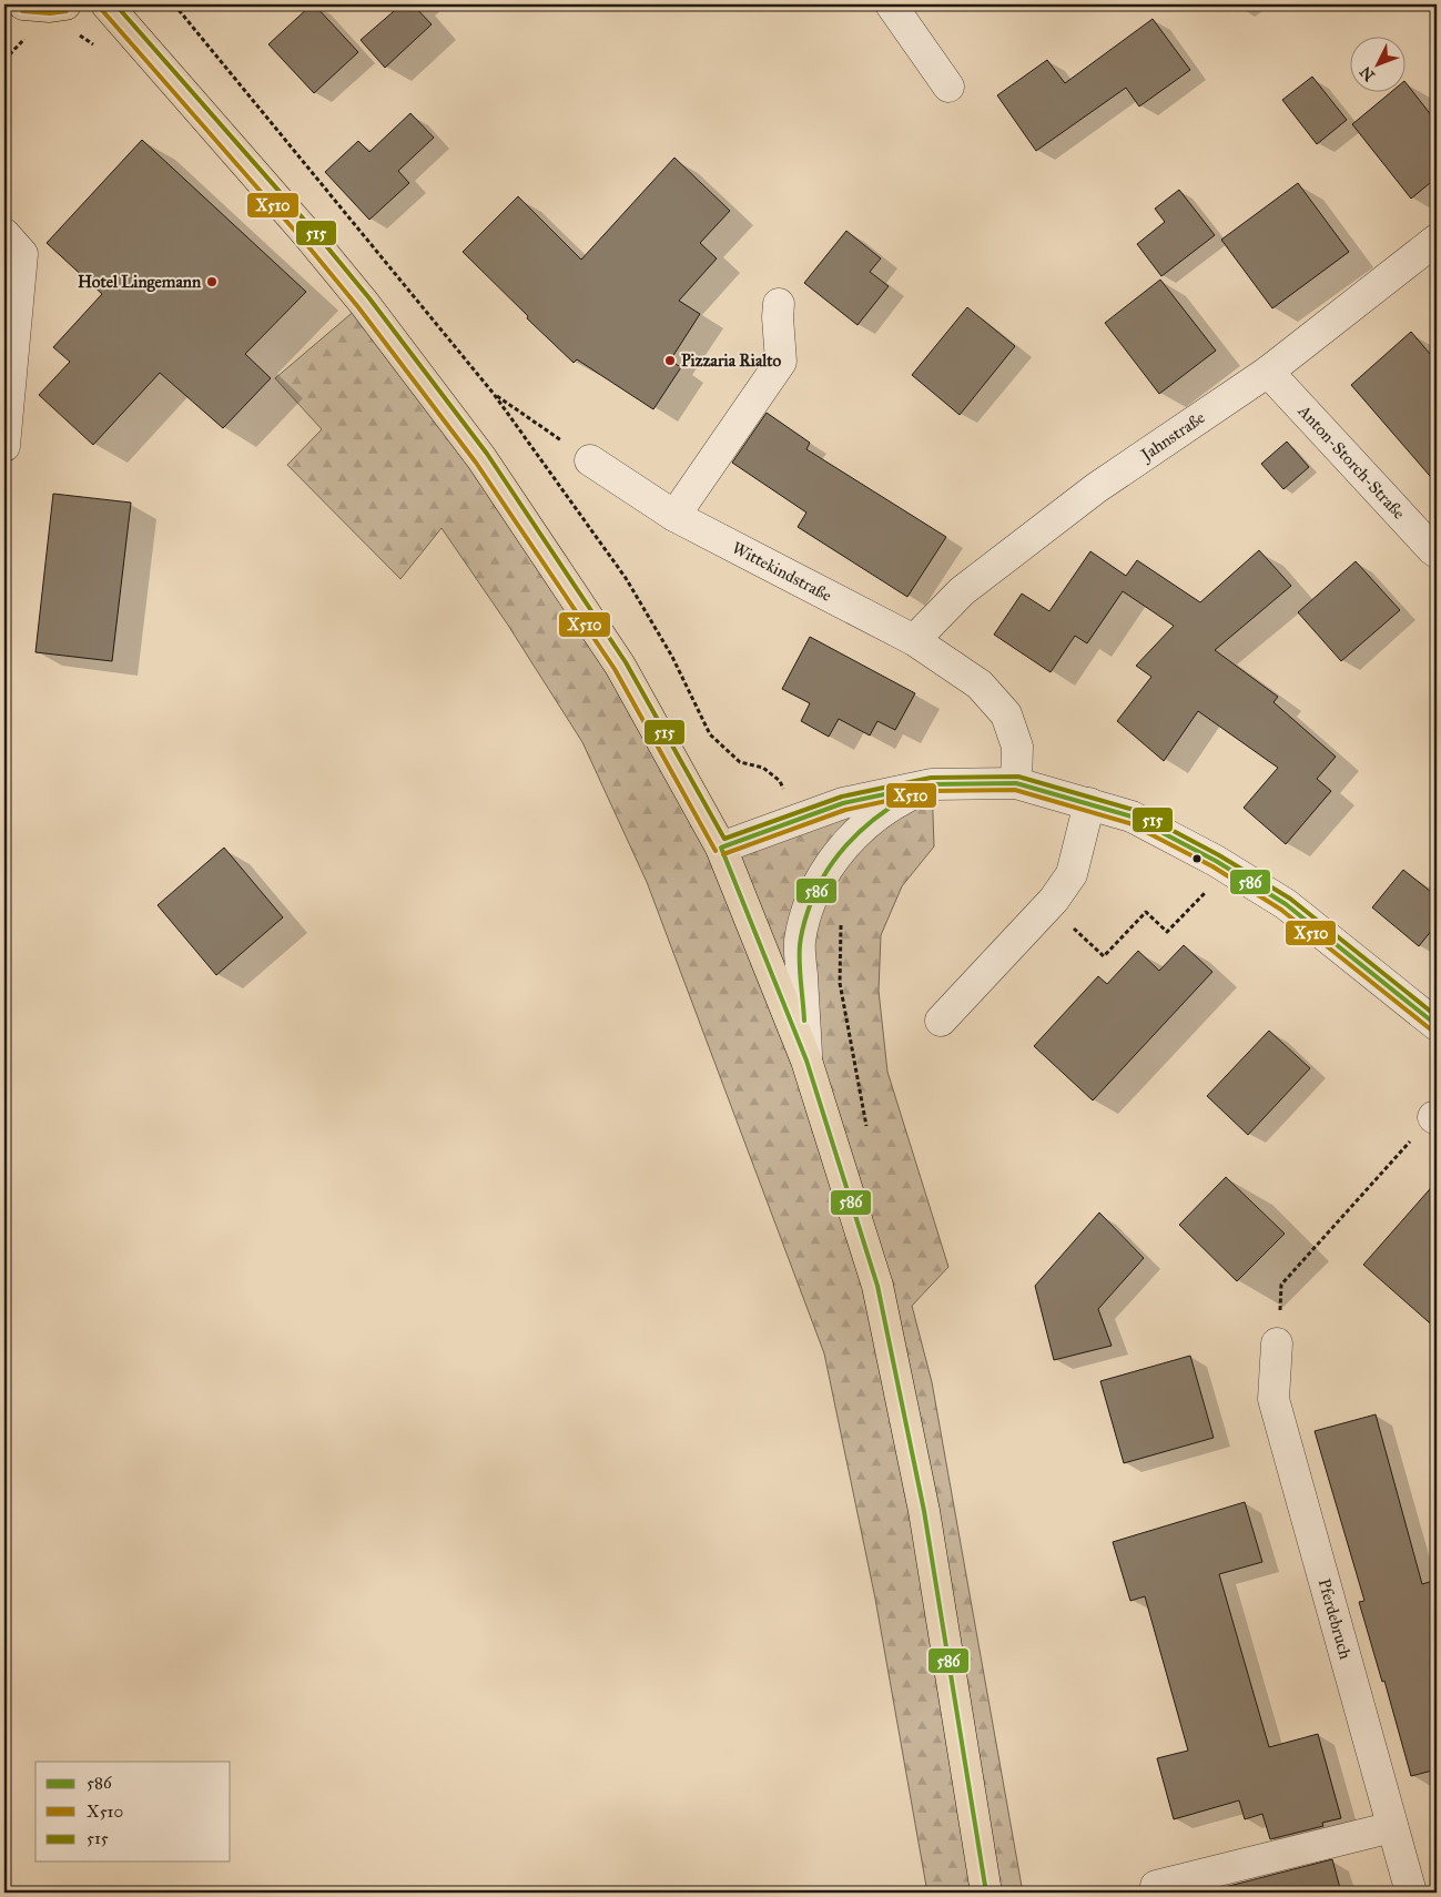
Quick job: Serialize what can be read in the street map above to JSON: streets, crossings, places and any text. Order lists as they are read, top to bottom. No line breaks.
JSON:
{"streets":{"street":["Jahnstraße","Anton-Storch-Straße","Wittekindstraße","Pferdebruch"]},"crossings":[["Jahnstraße","Anton-Storch-Straße"],["Jahnstraße","Wittekindstraße"]],"places":["Hotel Lingemann","Pizzaria Rialto"],"lines":["transit line 515","transit line X510","transit line 586"],"legend":["586","X510","515"],"north":"bottom left"}
